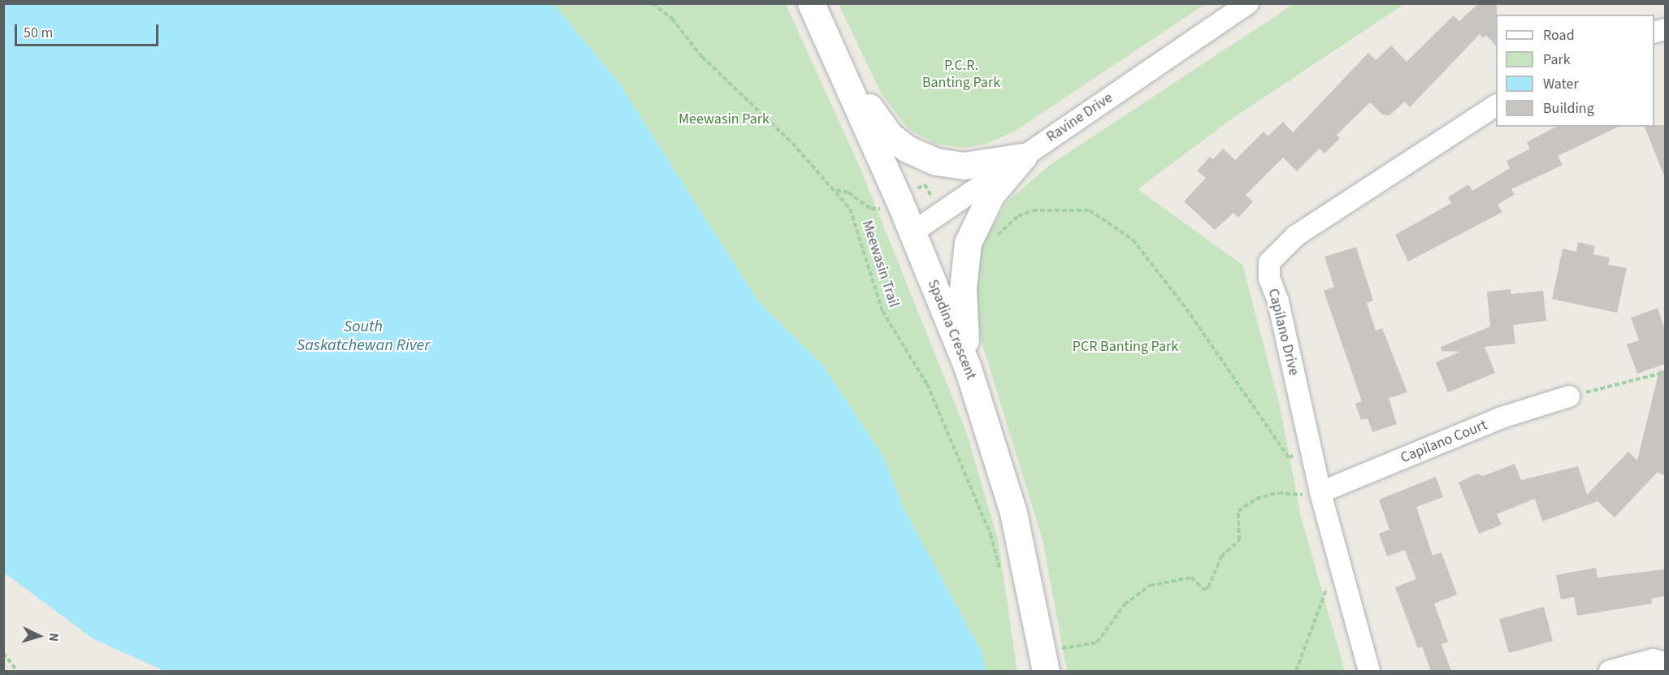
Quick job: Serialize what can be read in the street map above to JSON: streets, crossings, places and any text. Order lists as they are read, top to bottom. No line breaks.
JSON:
{"streets":{"street":["Ravine Drive","Spadina Crescent","Capilano Drive","Capilano Court"],"path":["Meewasin Trail"]},"crossings":[["Ravine Drive","Spadina Crescent"],["Capilano Drive","Capilano Court"]],"water":["South Saskatchewan River"],"parks":["P.C.R. Banting Park","Meewasin Park","PCR Banting Park"],"legend":["Road","Park","Water","Building"],"scale_bar":"50 m","north":"right"}
